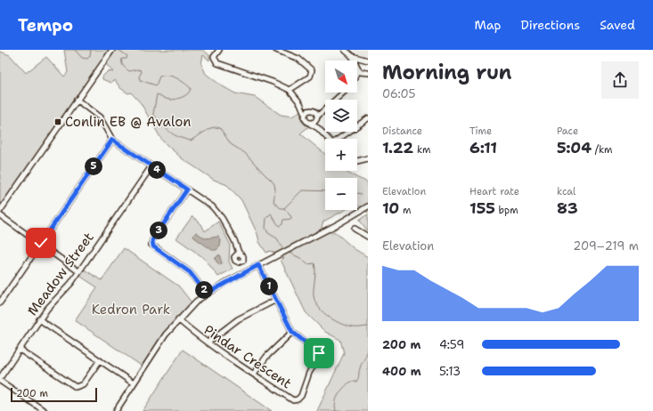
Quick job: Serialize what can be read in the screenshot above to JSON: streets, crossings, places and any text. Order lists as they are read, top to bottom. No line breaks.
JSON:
{"streets":{"street":["Meadow Street","Pindar Crescent"]},"parks":["Kedron Park"],"places":{"transit":["Conlin EB @ Avalon"]},"scale_bar":"200 m","north":"bottom right","page":{"header":"Tempo","nav":["Map","Directions","Saved"],"heading":["Morning run","06:05"],"map_buttons":["+","−"],"stats":[["Distance","1.22 km"],["Time","6:11"],["Pace","5:04 /km"],["Elevation","10 m"],["Heart rate","155 bpm"],["kcal","83"]],"pins":["5","4","3","1","2"],"chart":["Elevation","209–219 m"],"list":[{"name":"200 m","note":"4:59"},{"name":"400 m","note":"5:13"}],"scale":"200 m"}}
